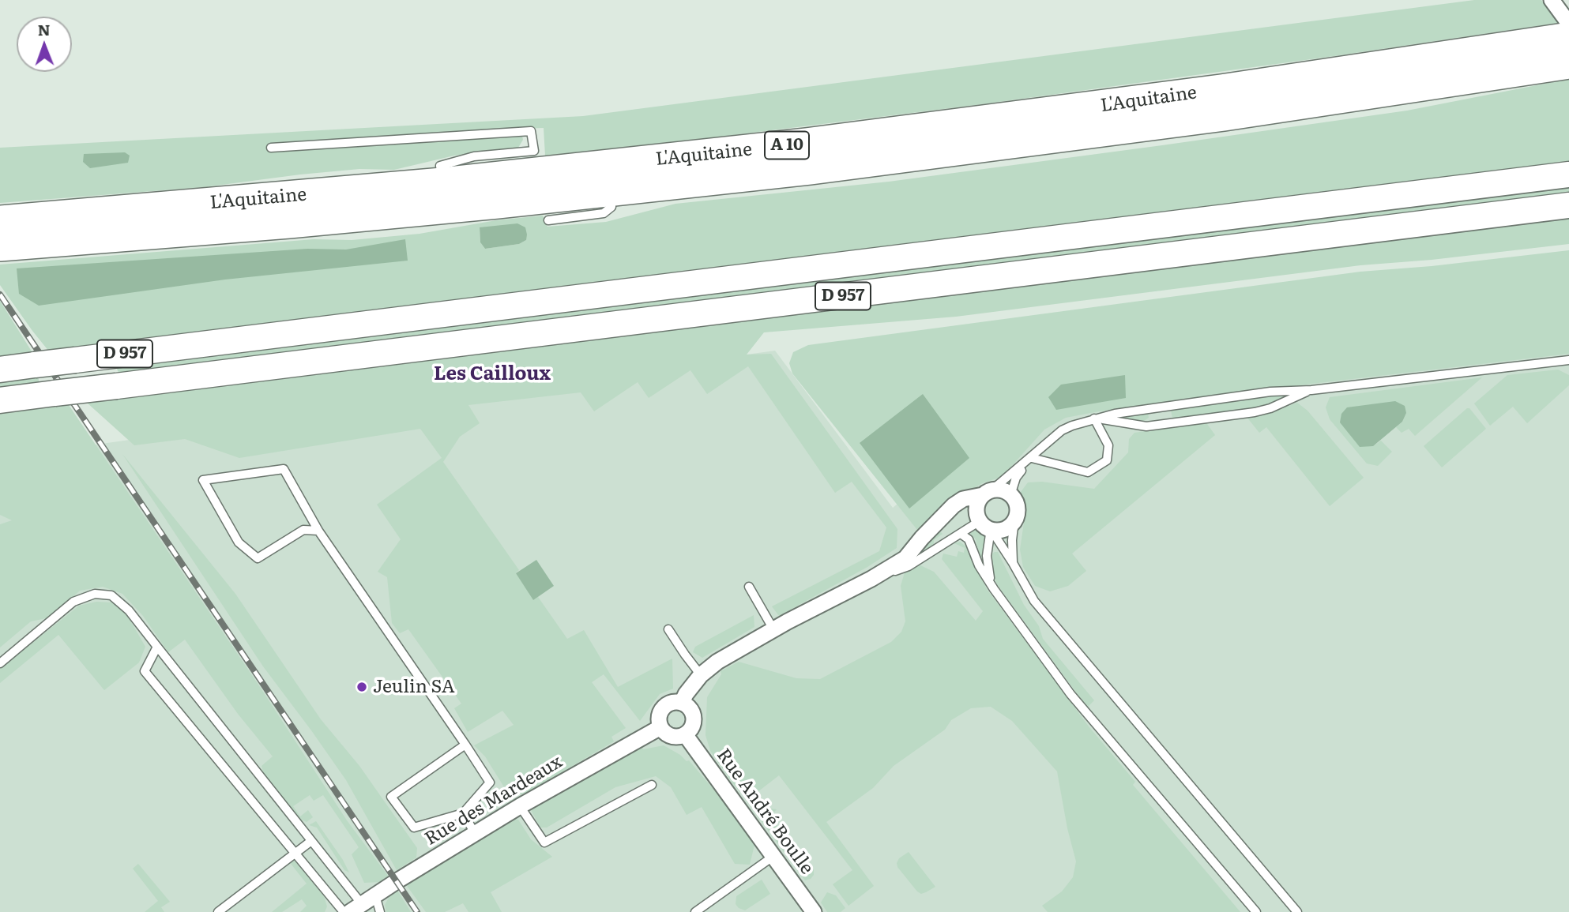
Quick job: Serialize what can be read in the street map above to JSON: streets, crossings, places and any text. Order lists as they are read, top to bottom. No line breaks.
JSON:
{"streets":{"highway":["L'Aquitaine","A 10"],"main road":["D 957"],"street":["Rue des Mardeaux","Rue André Boulle"]},"crossings":[["Rue des Mardeaux","Rue André Boulle"]],"districts":["Les Cailloux"],"places":["Jeulin SA"],"north":"top"}
